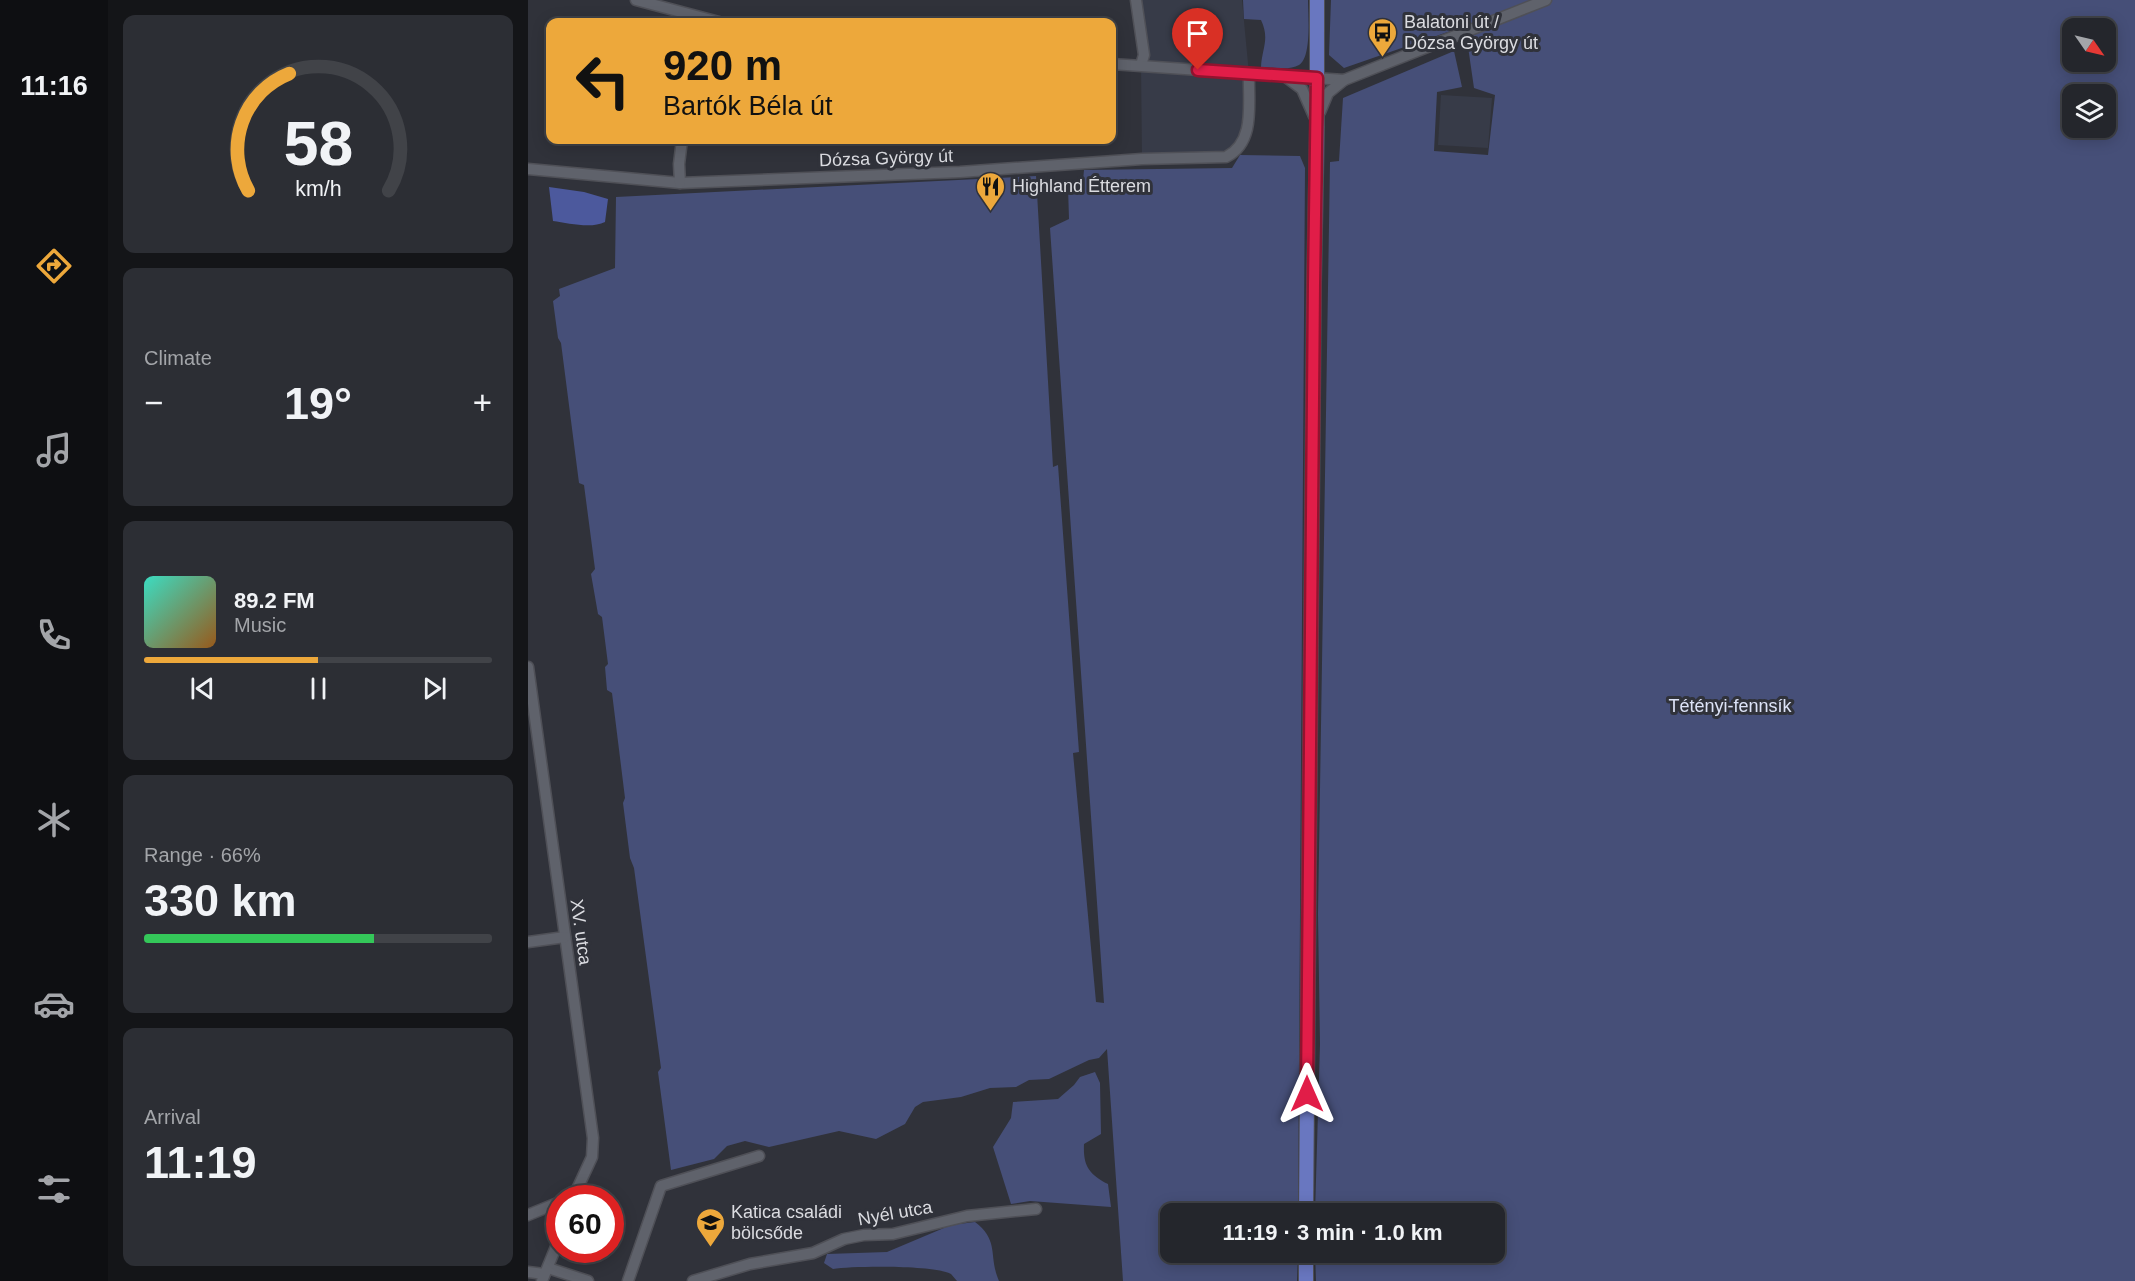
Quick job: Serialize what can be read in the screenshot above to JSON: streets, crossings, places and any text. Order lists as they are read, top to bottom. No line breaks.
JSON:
{"streets":{"street":["Dózsa György út","XV. utca","Nyél utca"]},"parks":["Tétényi-fennsík"],"places":{"bus stop":["Balatoni út / Dózsa György út"],"restaurant":["Highland Étterem"],"school or university":["Katica családi bölcsőde"]},"north":"bottom right","page":{"tabs":"11:16","turn":["920 m","Bartók Béla út"],"tile":["Climate",["Range · 66%","330 km"],["Arrival","11:19"]],"heat":["−","19°","+"],"song":["89.2 FM","Music"],"limit":"60","trip":"11:19 · 3 min · 1.0 km","gauge":["58","km/h"]}}
